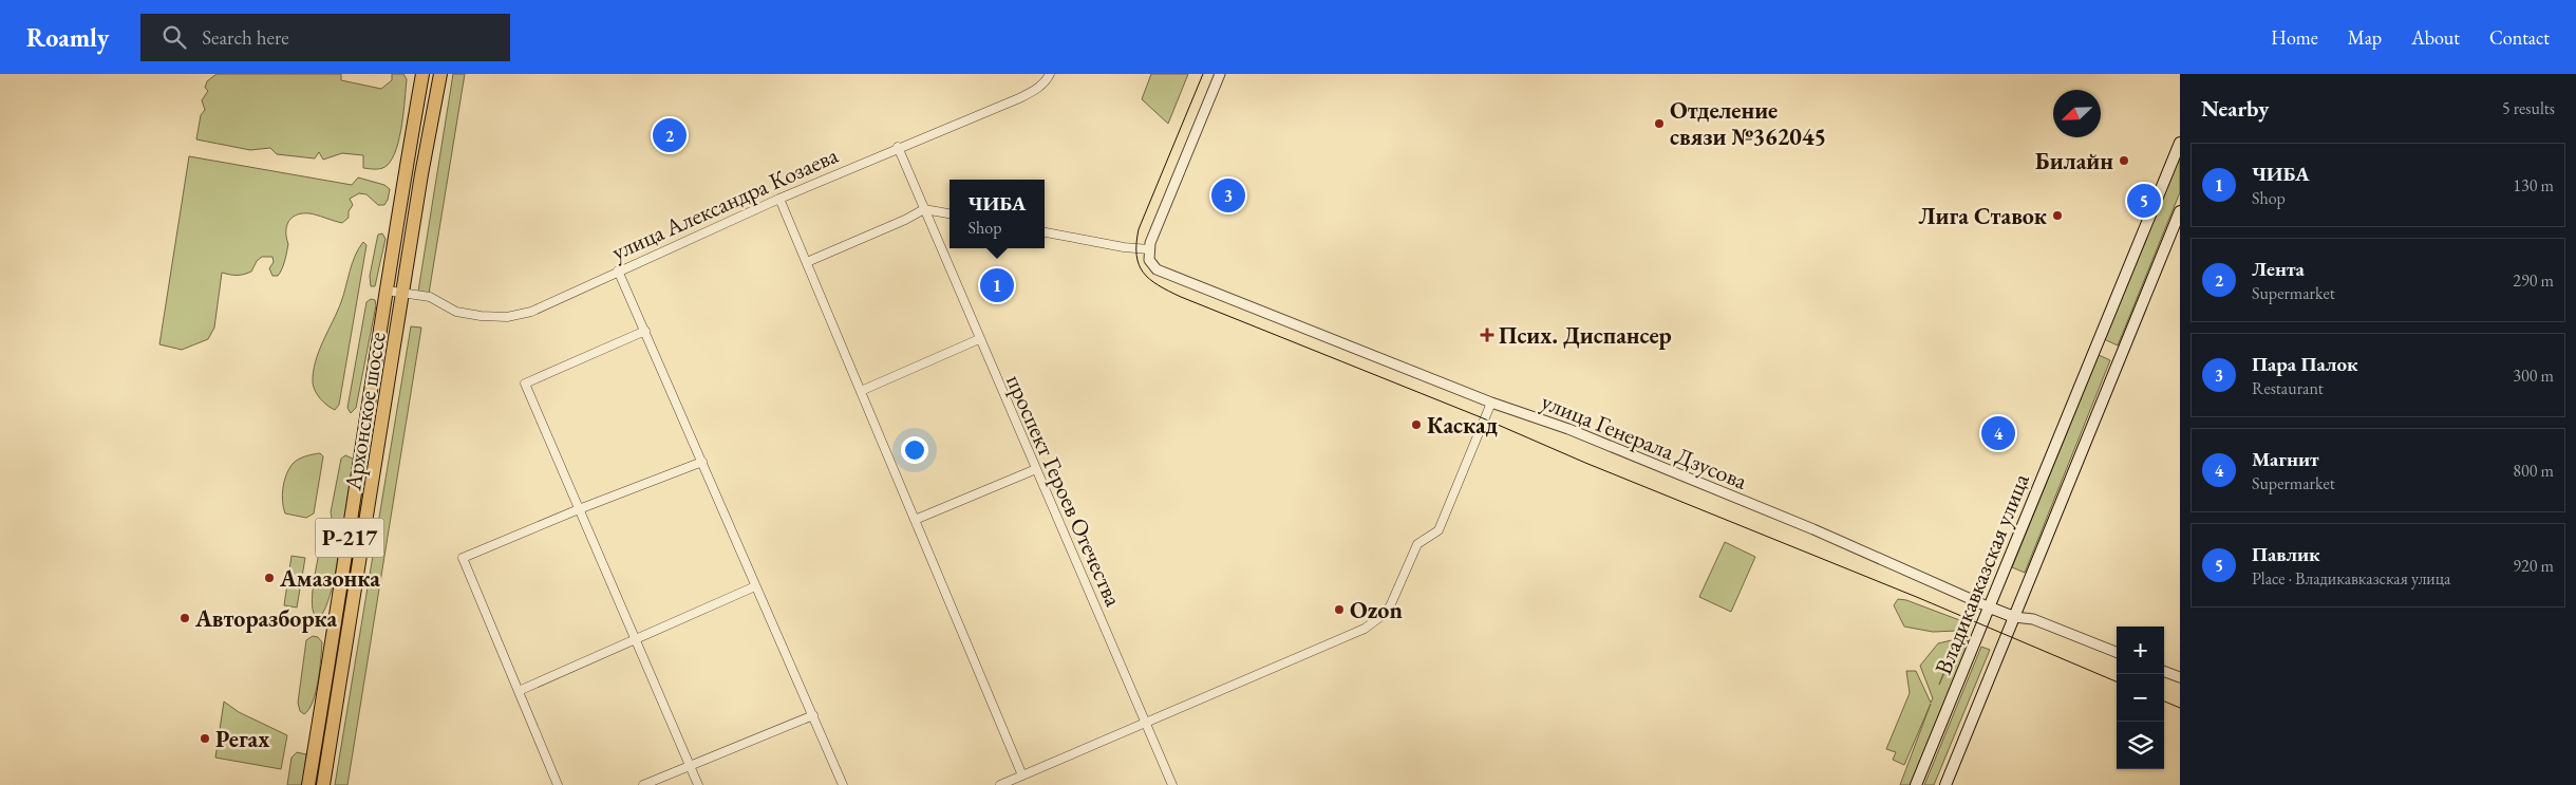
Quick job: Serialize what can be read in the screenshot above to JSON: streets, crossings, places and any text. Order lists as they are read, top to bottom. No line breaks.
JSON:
{"streets":{"highway":["Архонское шоссе","Р-217"],"main road":["улица Генерала Дзусова","Владикавказская улица"],"street":["улица Александра Козаева","проспект Героев Отечества"]},"crossings":[["улица Александра Козаева","Архонское шоссе"],["улица Александра Козаева","проспект Героев Отечества"],["улица Генерала Дзусова","Владикавказская улица"]],"places":{"other":["Отделение связи №362045","Билайн","Лига Ставок","Каскад","Амазонка","Ozon","Авторазборка","Регах"],"health":["Псих. Диспансер"]},"north":"bottom left","page":{"header":"Roamly","search":"Search here","nav":["Home","Map","About","Contact"],"heading":["Nearby","5 results"],"pins":["2","3","5","1","4"],"list":[{"mark":"1","name":"ЧИБА","note":"Shop","value":"130 m"},{"mark":"2","name":"Лента","note":"Supermarket","value":"290 m"},{"mark":"3","name":"Пара Палок","note":"Restaurant","value":"300 m"},{"mark":"4","name":"Магнит","note":"Supermarket","value":"800 m"},{"mark":"5","name":"Павлик","note":"Place · Владикавказская улица","value":"920 m"}],"popup":["ЧИБА","Shop"],"map_buttons":["+","−"]}}
